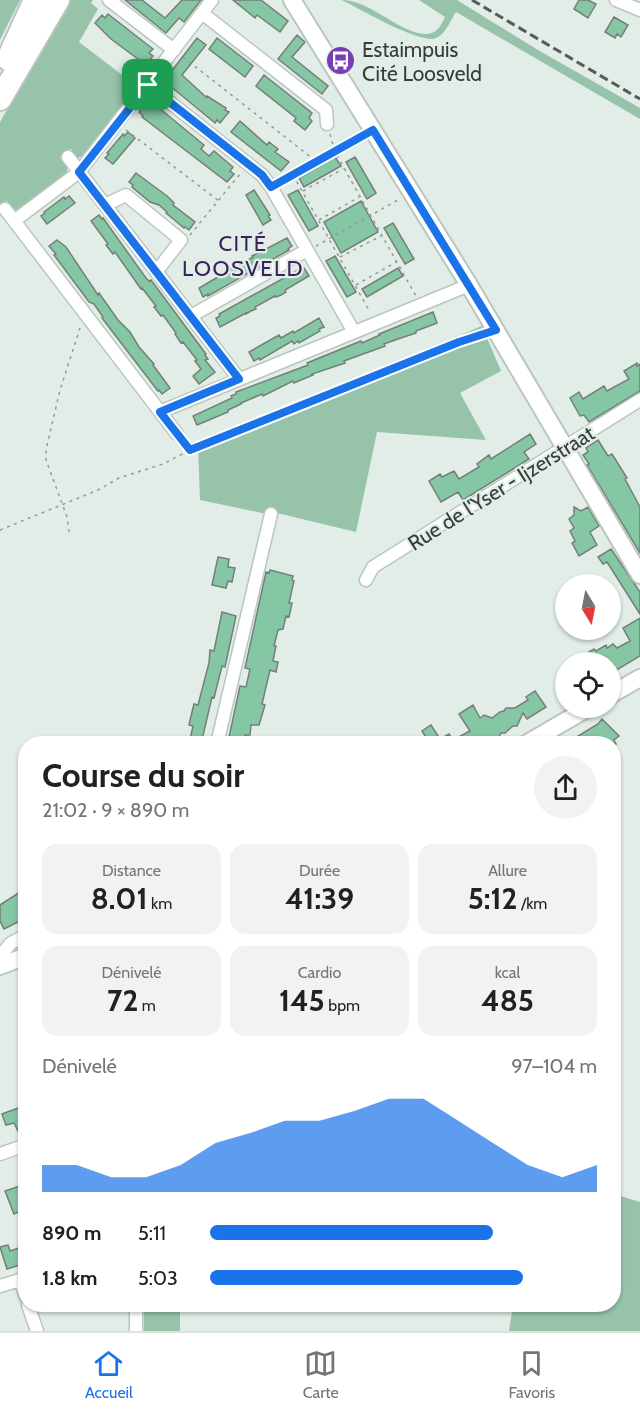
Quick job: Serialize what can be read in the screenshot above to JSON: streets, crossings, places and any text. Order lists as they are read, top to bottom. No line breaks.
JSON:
{"streets":{"street":["Rue de l'Yser - Ijzerstraat"]},"districts":["CITÉ LOOSVELD"],"places":{"bus stop":["Estaimpuis Cité Loosveld"]},"north":"bottom","page":{"heading":["Course du soir","21:02 · 9 × 890 m"],"stats":[["Distance","8.01 km"],["Durée","41:39"],["Allure","5:12 /km"],["Dénivelé","72 m"],["Cardio","145 bpm"],["kcal","485"]],"chart":["Dénivelé","97–104 m"],"list":[{"name":"890 m","note":"5:11"},{"name":"1.8 km","note":"5:03"}],"tabs":["Accueil","Carte","Favoris"]}}
